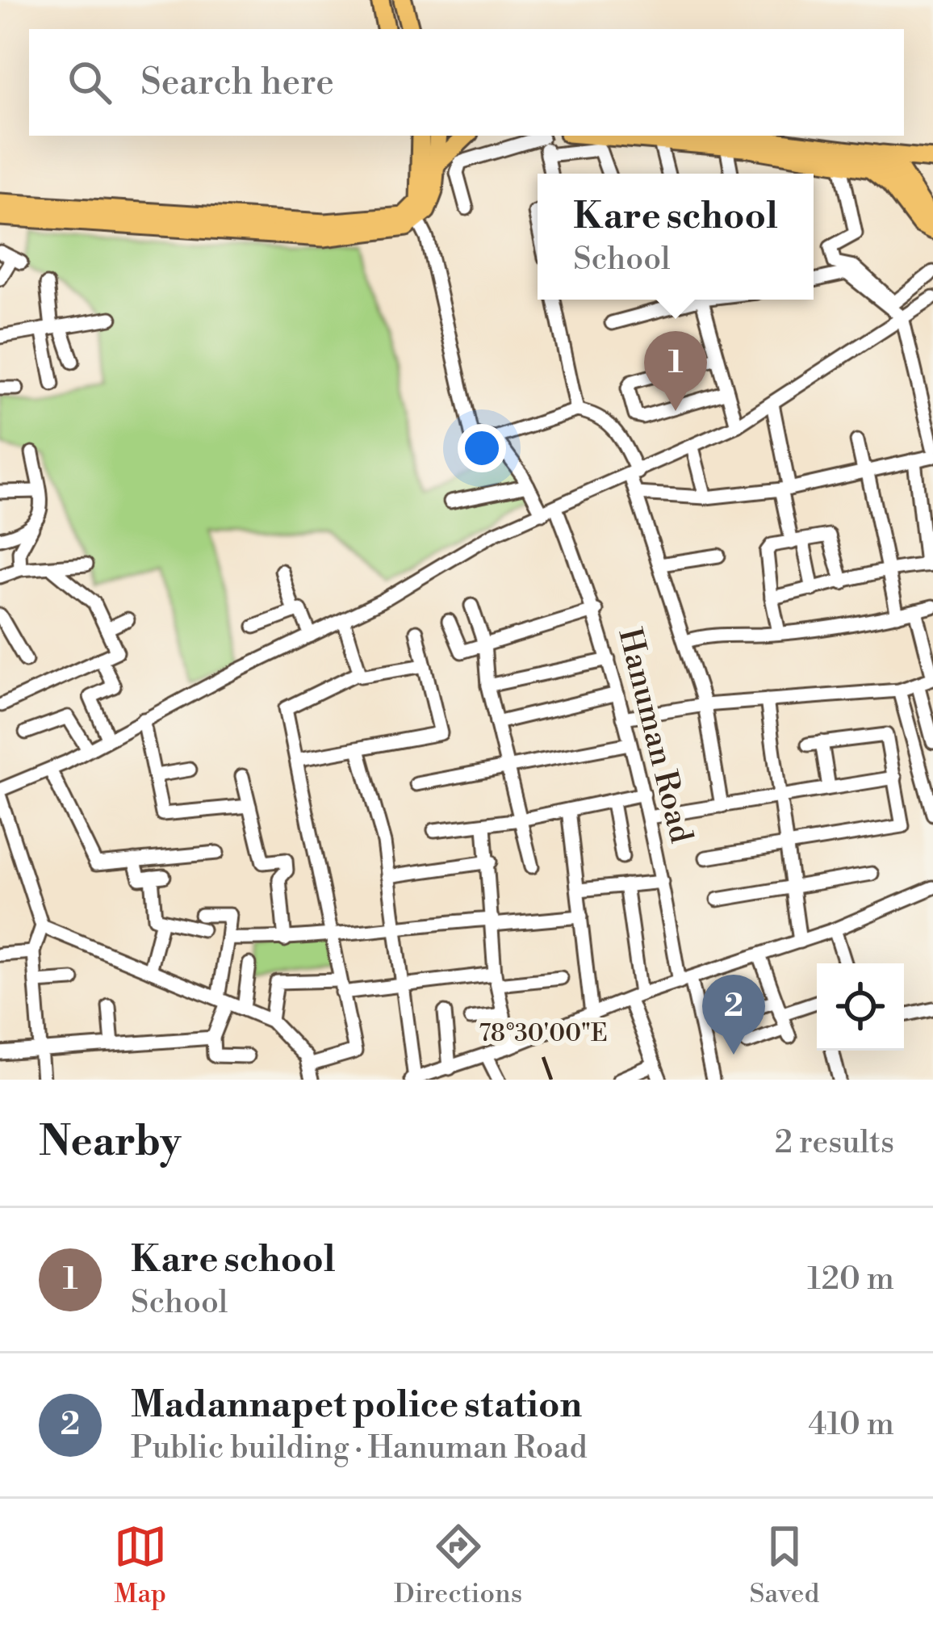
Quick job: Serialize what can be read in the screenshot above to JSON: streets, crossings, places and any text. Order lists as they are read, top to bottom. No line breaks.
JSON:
{"streets":{"street":["Hanuman Road"]},"page":{"search":"Search here","popup":["Kare school","School"],"pins":["1","2"],"heading":["Nearby","2 results"],"list":[{"mark":"1","name":"Kare school","note":"School","value":"120 m"},{"mark":"2","name":"Madannapet police station","note":"Public building · Hanuman Road","value":"410 m"}],"nav":["Map","Directions","Saved"]},"coordinates":["78°30'00\"E"]}
